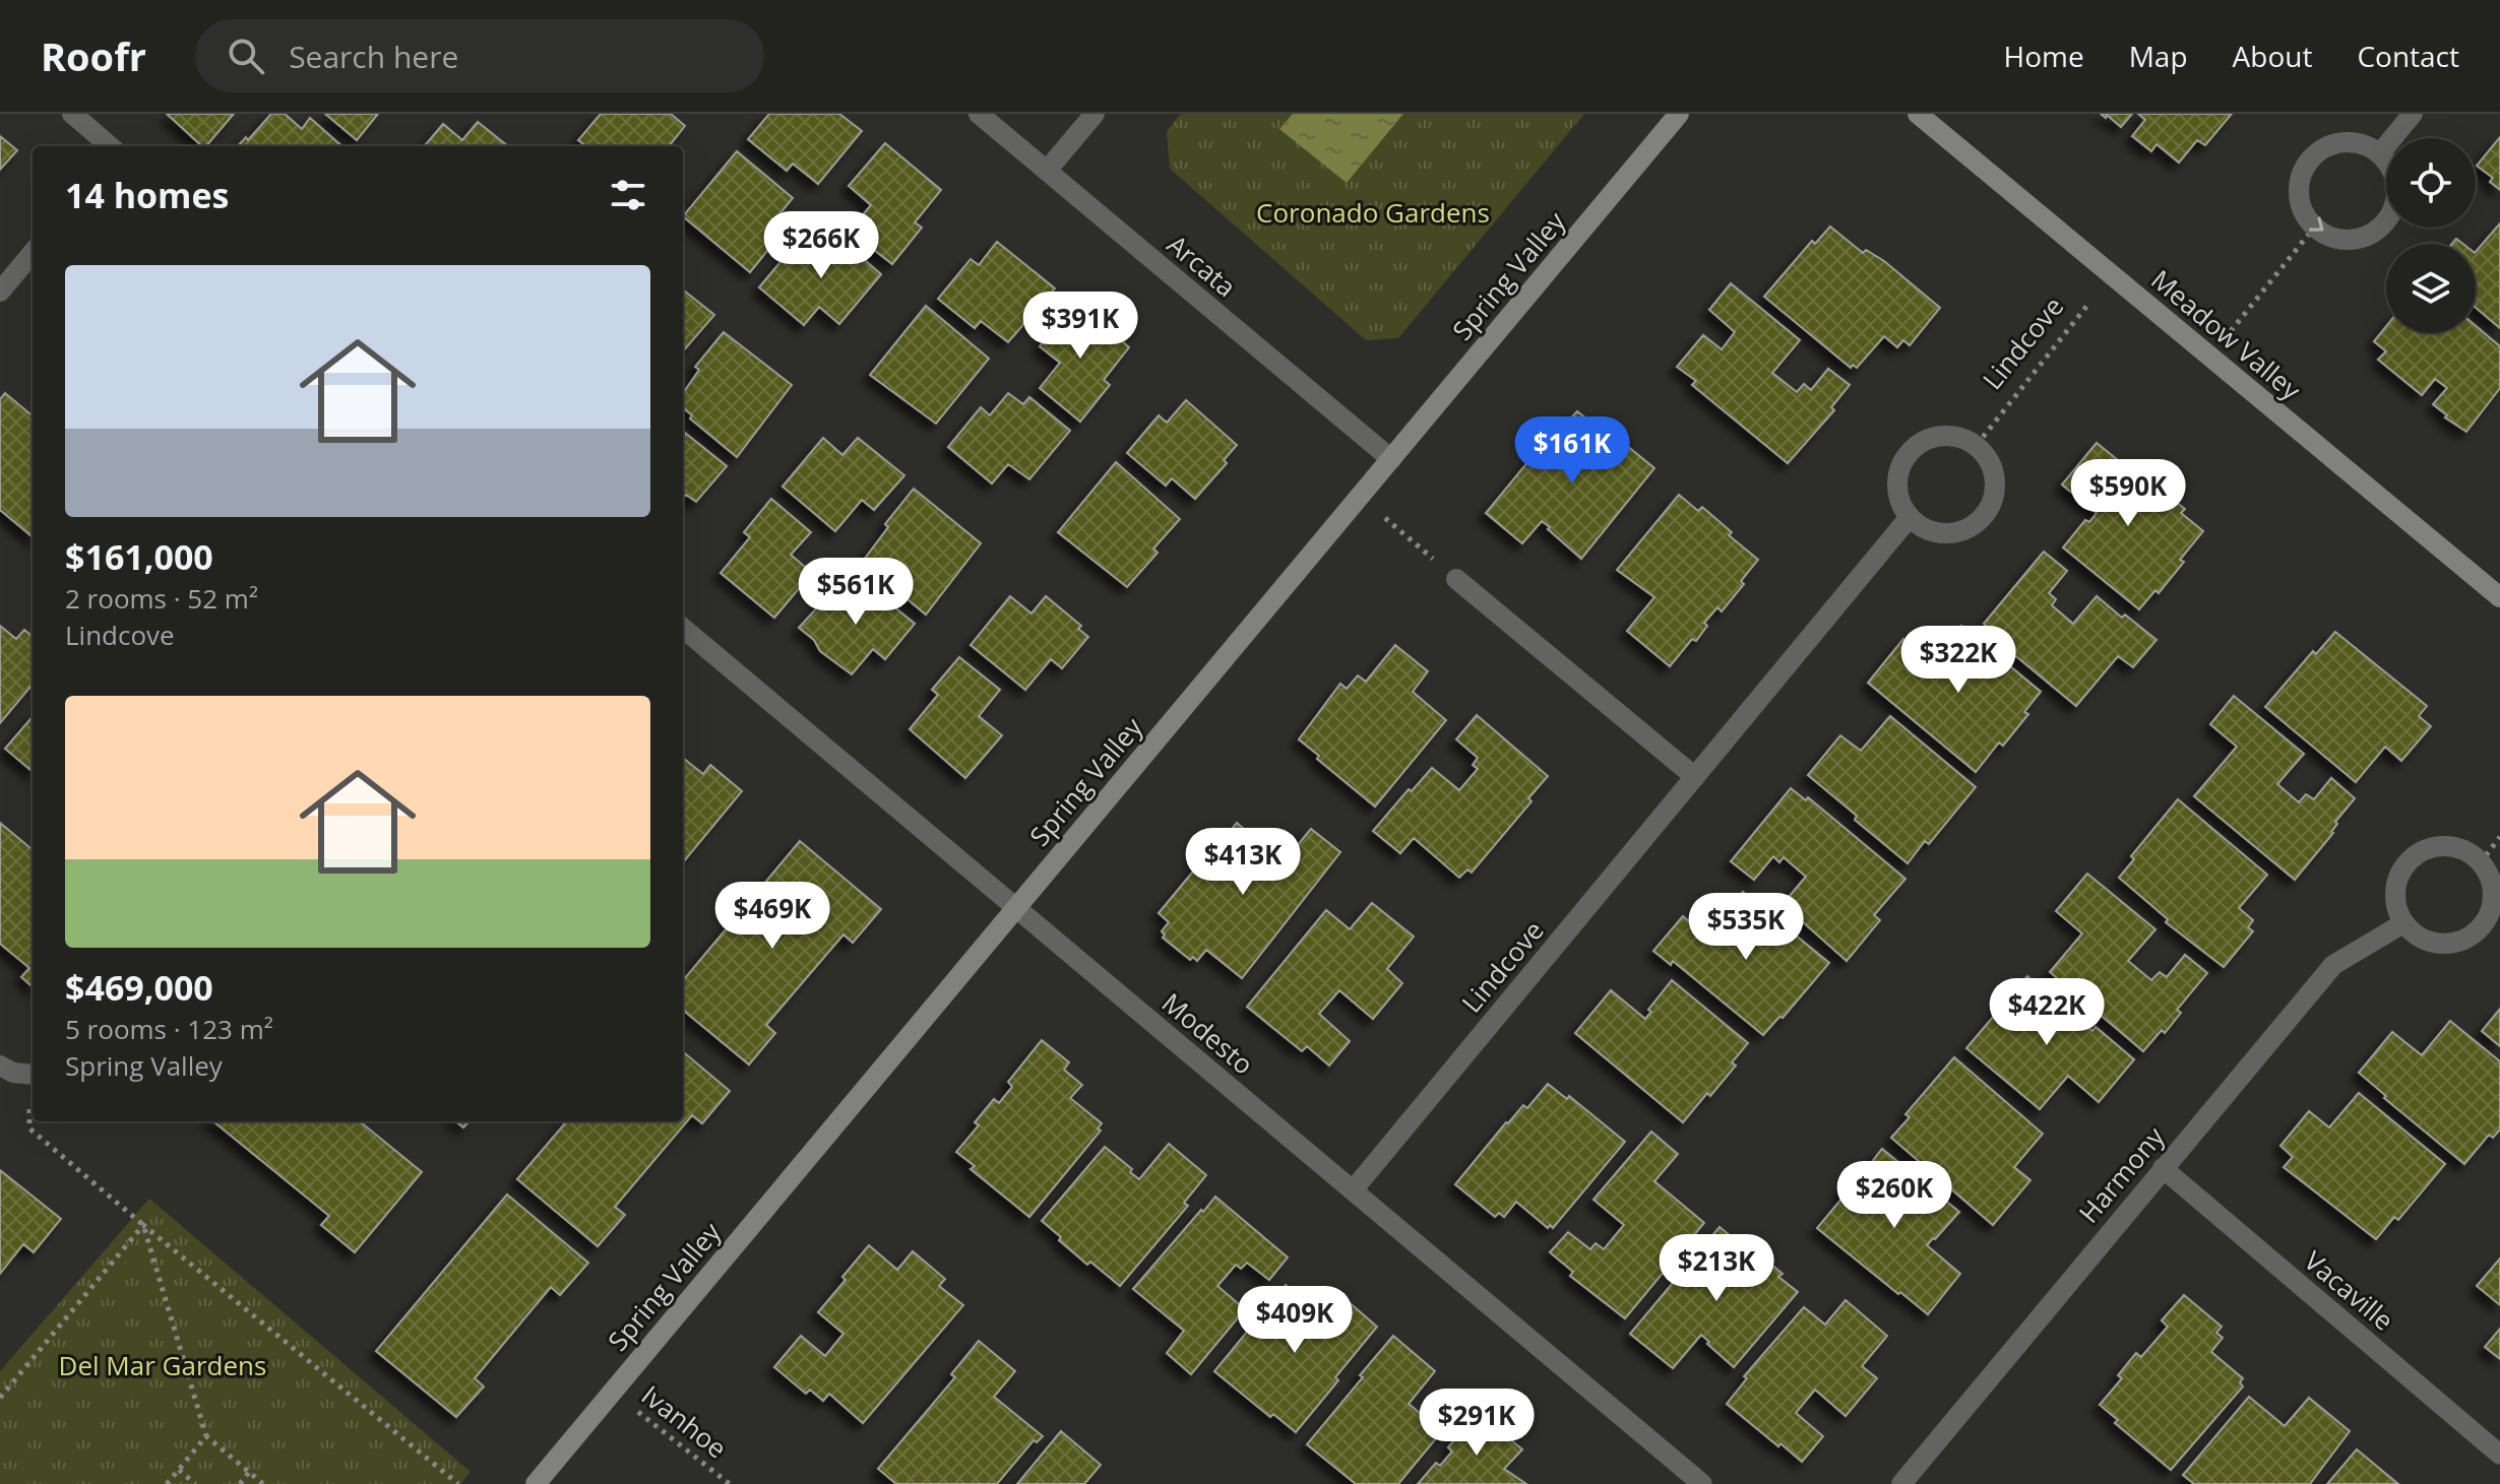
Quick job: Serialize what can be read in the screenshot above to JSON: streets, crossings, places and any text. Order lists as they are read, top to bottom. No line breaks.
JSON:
{"streets":{"street":["Arcata","Spring Valley","Meadow Valley","Lindcove","Modesto","Harmony","Vacaville"],"path":["Ivanhoe"]},"crossings":[["Arcata","Spring Valley"],["Spring Valley","Modesto"],["Spring Valley","Ivanhoe"],["Meadow Valley","Lindcove"],["Lindcove","Modesto"],["Harmony","Vacaville"]],"parks":["Coronado Gardens","Del Mar Gardens"],"page":{"header":"Roofr","search":"Search here","nav":["Home","Map","About","Contact"],"heading":"14 homes","price":["$266K","$391K","$161K","$590K","$561K","$322K","$413K","$469K","$535K","$422K","$260K","$213K","$409K","$291K"],"list":[{"name":"$161,000","note":"2 rooms · 52 m² · Lindcove"},{"name":"$469,000","note":"5 rooms · 123 m² · Spring Valley"}]}}
